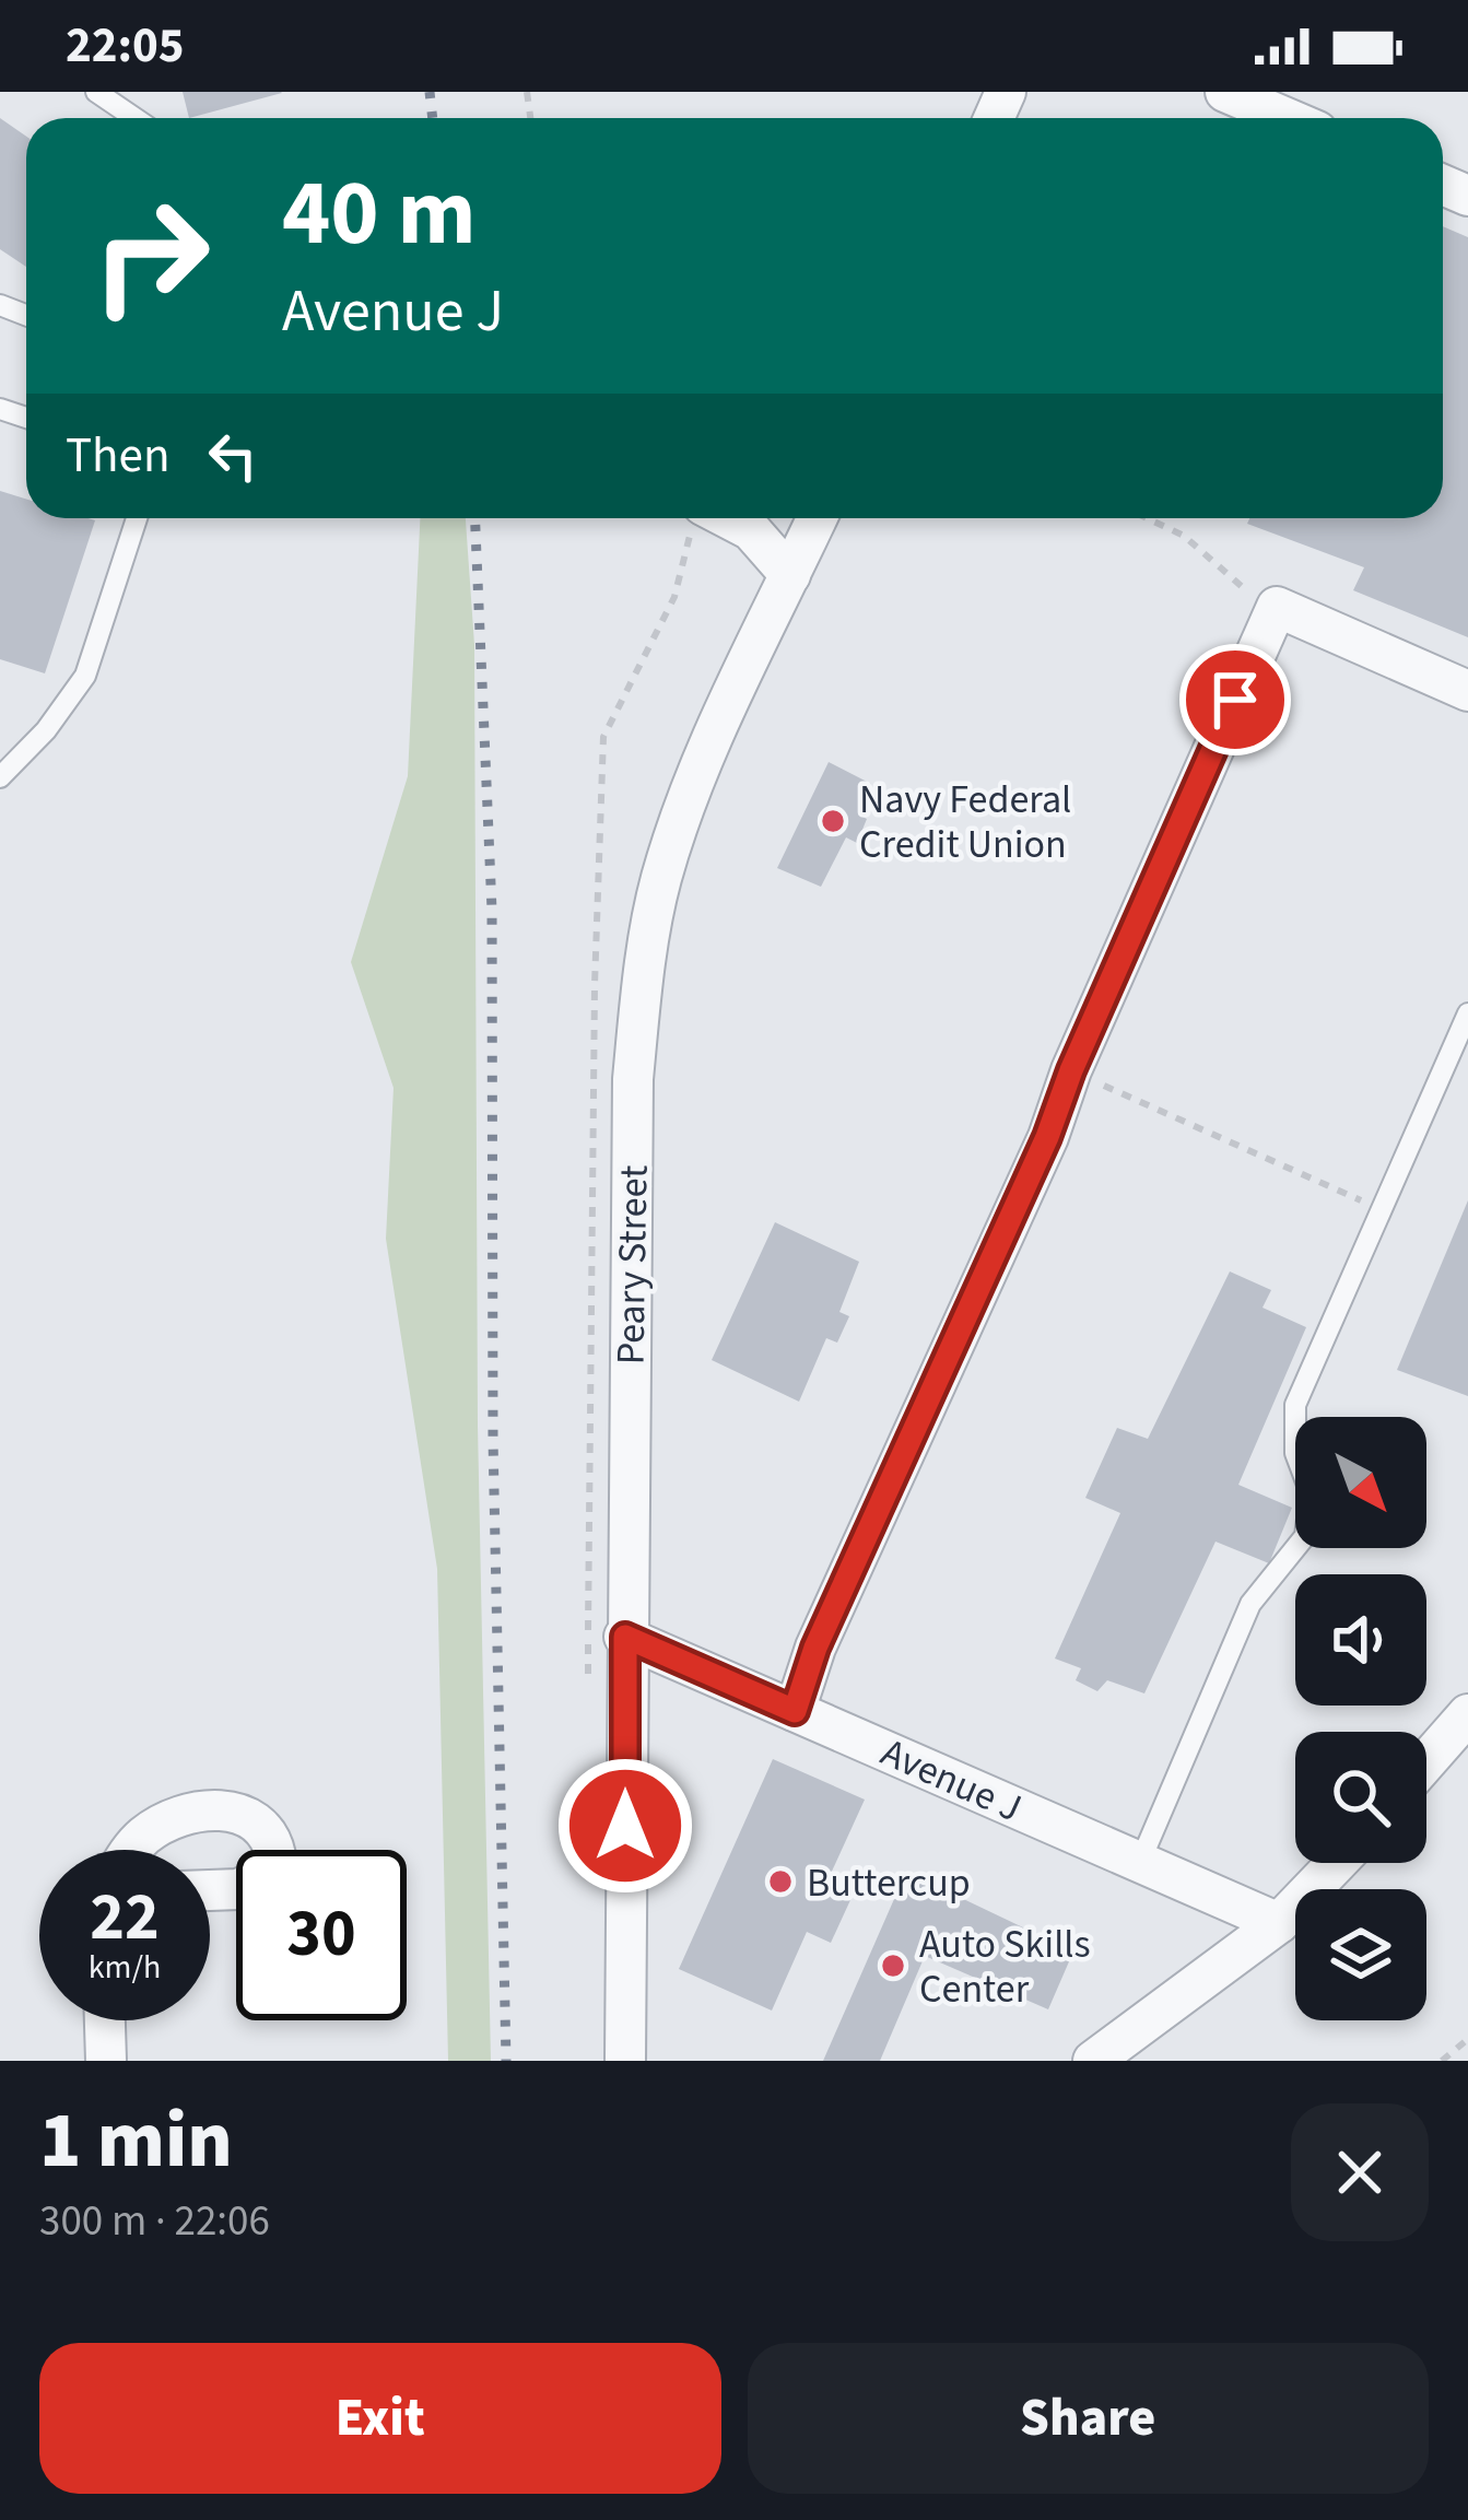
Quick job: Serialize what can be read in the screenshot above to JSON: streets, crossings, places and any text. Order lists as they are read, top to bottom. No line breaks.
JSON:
{"streets":{"street":["Peary Street","Avenue J"]},"crossings":[["Peary Street","Avenue J"]],"places":["Navy Federal Credit Union","Buttercup","Auto Skills Center"],"north":"bottom right","page":{"status":"22:05","turn":["40 m","Avenue J"],"then":"Then","speed":"22 km/h","limit":"30","heading":["1 min","300 m · 22:06"],"buttons":["Exit","Share"]}}
